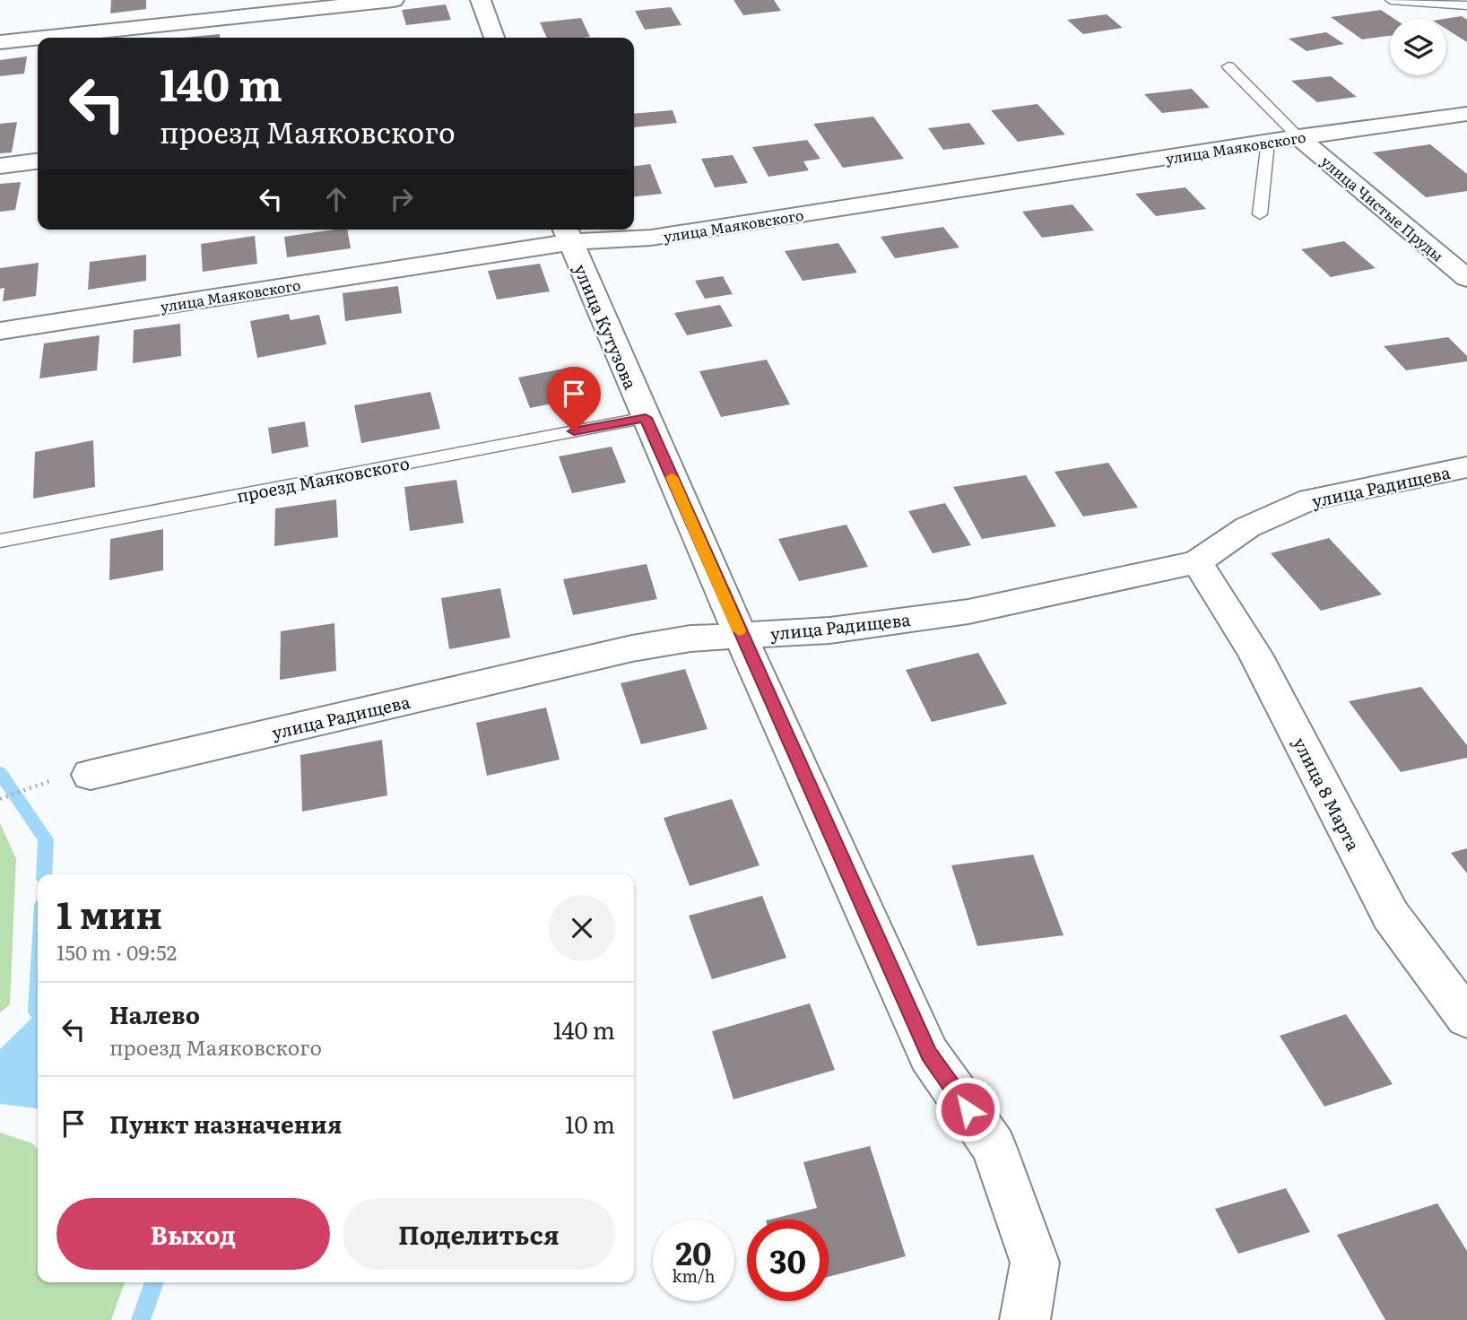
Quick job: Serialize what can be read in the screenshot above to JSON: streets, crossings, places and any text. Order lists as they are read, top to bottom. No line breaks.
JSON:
{"streets":{"street":["улица Маяковского","улица Чистые Пруды","улица Кутузова","улица Радищева","улица 8 Марта"],"lane":["проезд Маяковского"]},"crossings":[["улица Маяковского","улица Чистые Пруды"],["улица Маяковского","улица Кутузова"],["улица Кутузова","проезд Маяковского"],["улица Кутузова","улица Радищева"],["улица Радищева","улица 8 Марта"]],"page":{"turn":["140 m","проезд Маяковского"],"heading":["1 мин","150 m · 09:52"],"list":[{"name":"Налево","note":"проезд Маяковского","value":"140 m"},{"name":"Пункт назначения","value":"10 m"}],"buttons":["Выход","Поделиться"],"speed":"20 km/h","limit":"30"}}
